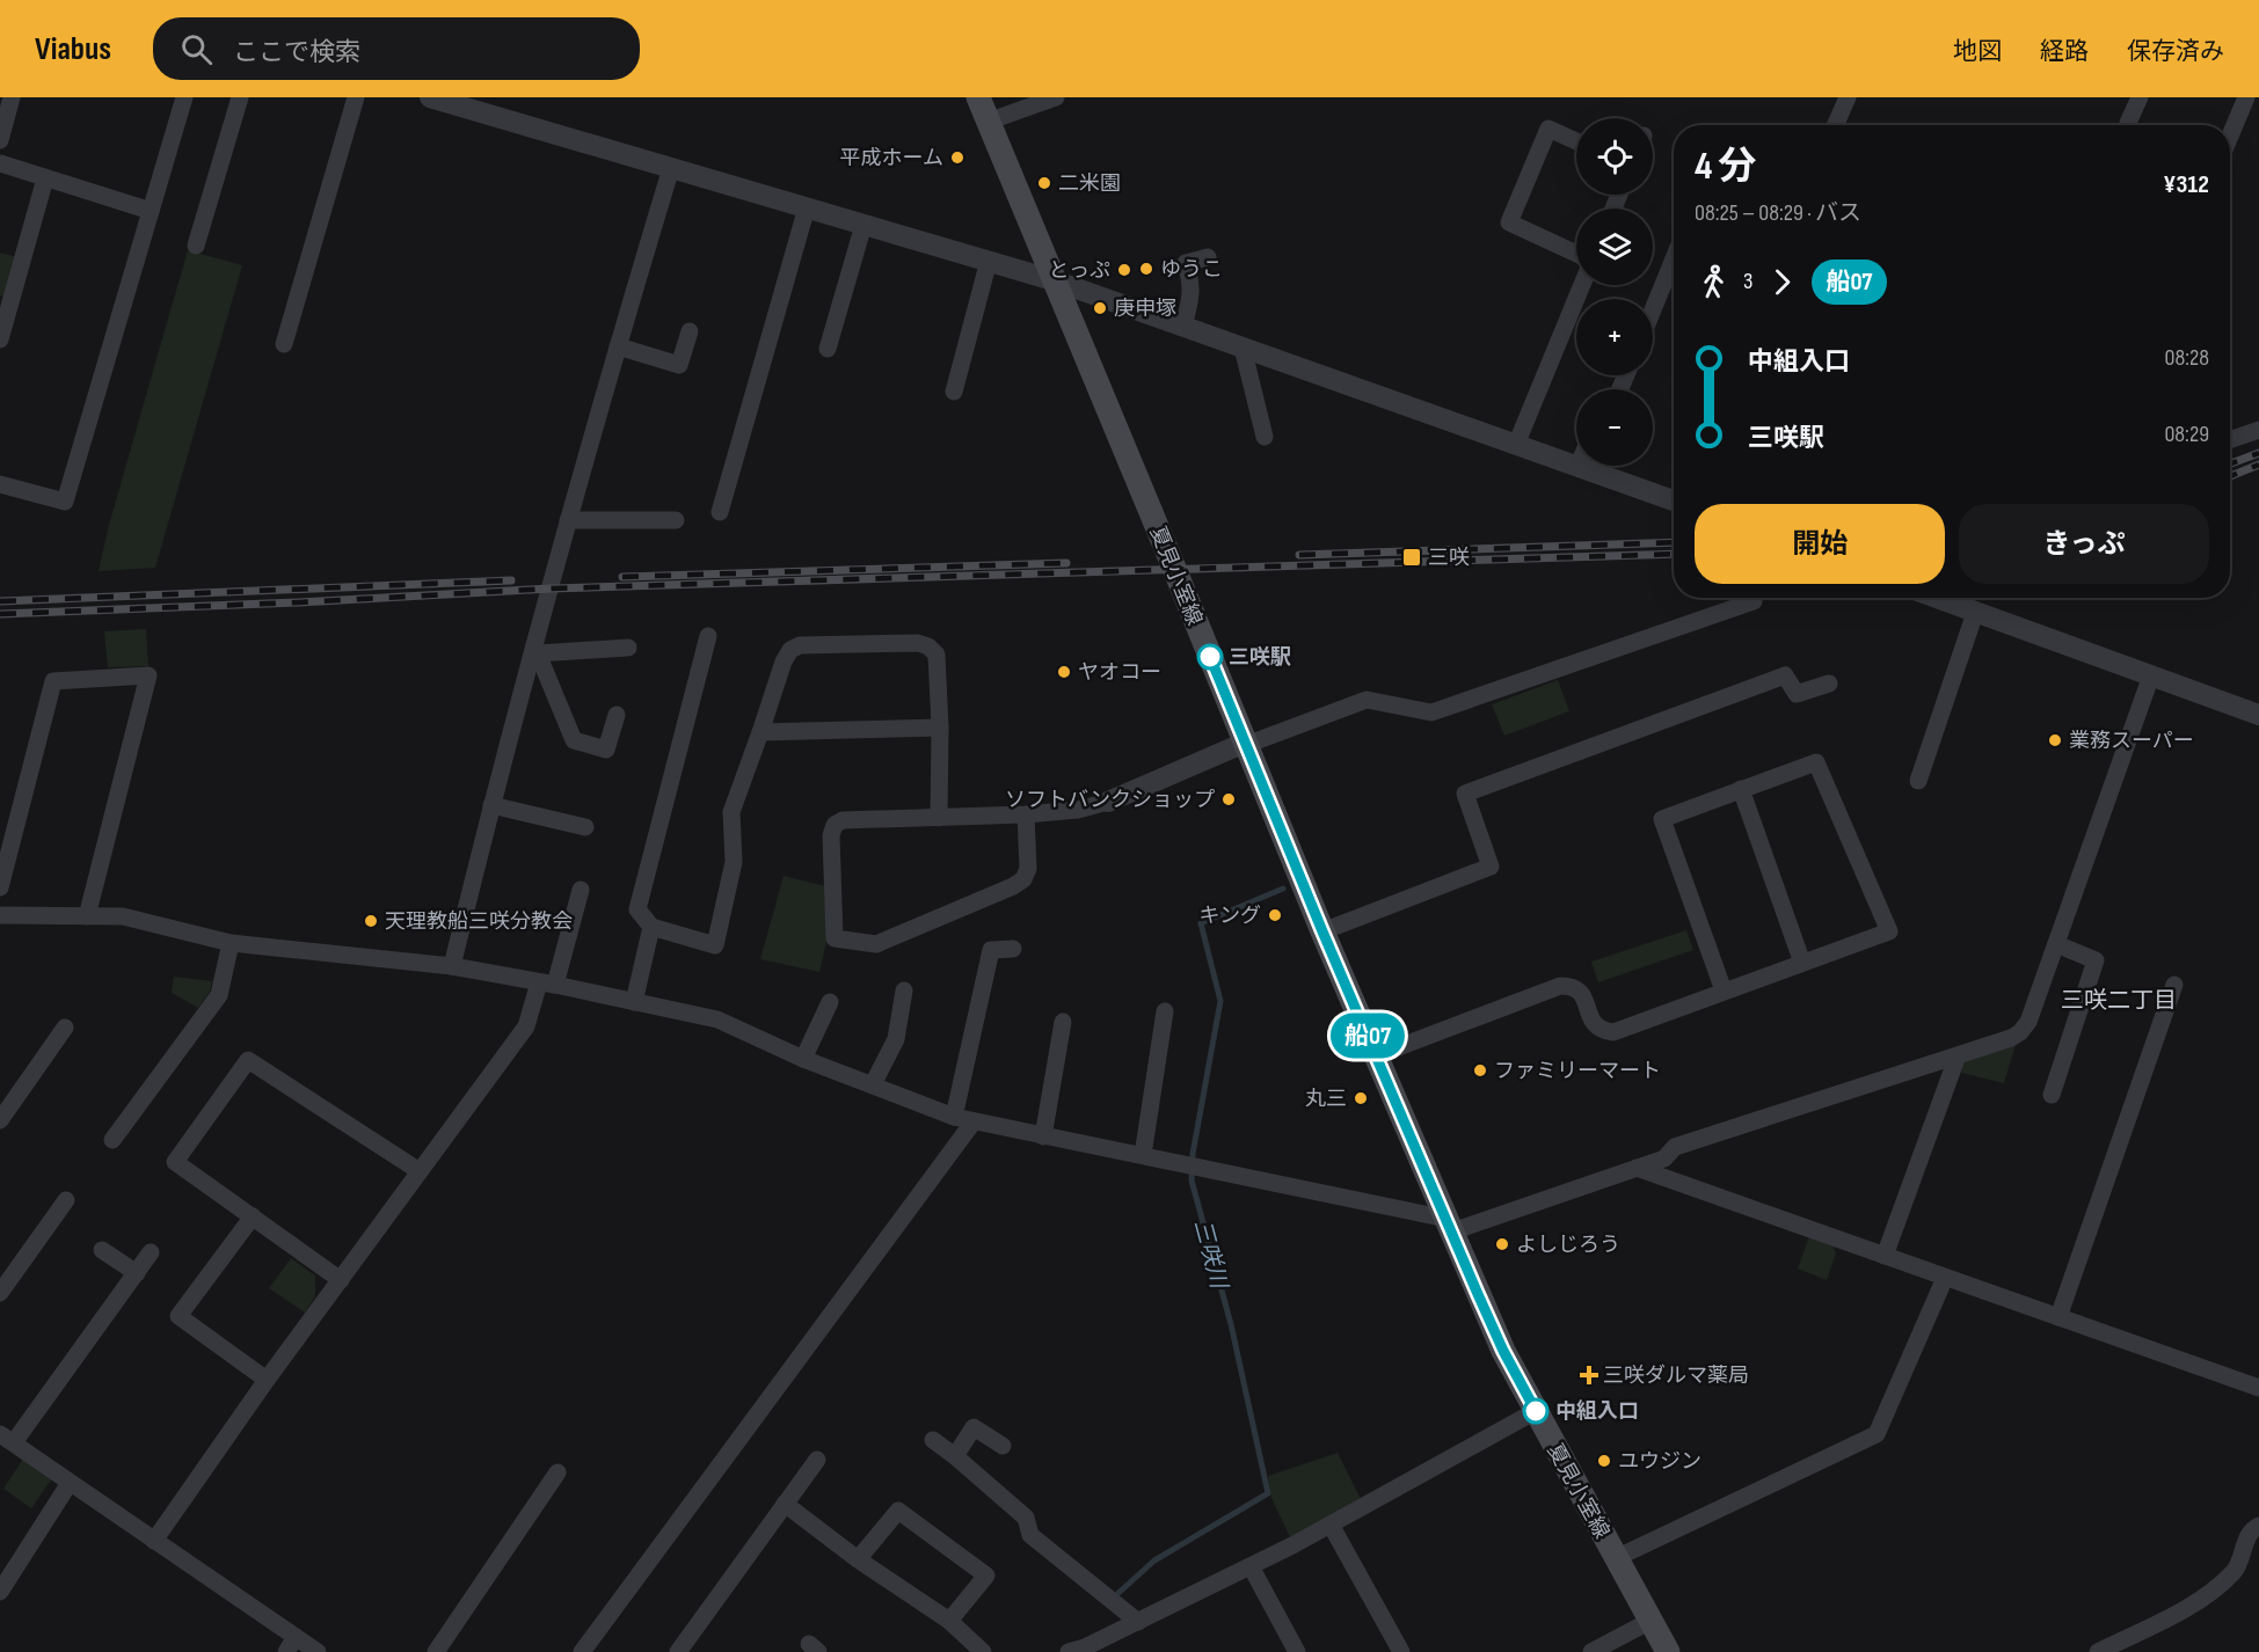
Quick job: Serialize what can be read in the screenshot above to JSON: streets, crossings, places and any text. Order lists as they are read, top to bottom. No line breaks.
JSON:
{"streets":{"main road":["夏見小室線"]},"districts":["三咲二丁目"],"water":["三咲川"],"places":{"other":["平成ホーム","二米園","ゆうこ","とっぷ","庚申塚","三咲駅","ヤオコー","業務スーパー","ソフトバンクショップ","キング","天理教船三咲分教会","ファミリーマート","丸三","よしじろう","中組入口","ユウジン"],"transit":["三咲"],"health":["三咲ダルマ薬局"]},"lines":["bus line 船07"],"page":{"header":"Viabus","search":"ここで検索","nav":["地図","経路","保存済み"],"on_map":"船07","map_buttons":["+","−"],"heading":["4 分","08:25 – 08:29 · バス","¥312"],"legs":["3","船07"],"list":[{"name":"中組入口","value":"08:28"},{"name":"三咲駅","value":"08:29"}],"buttons":["開始","きっぷ"]}}
